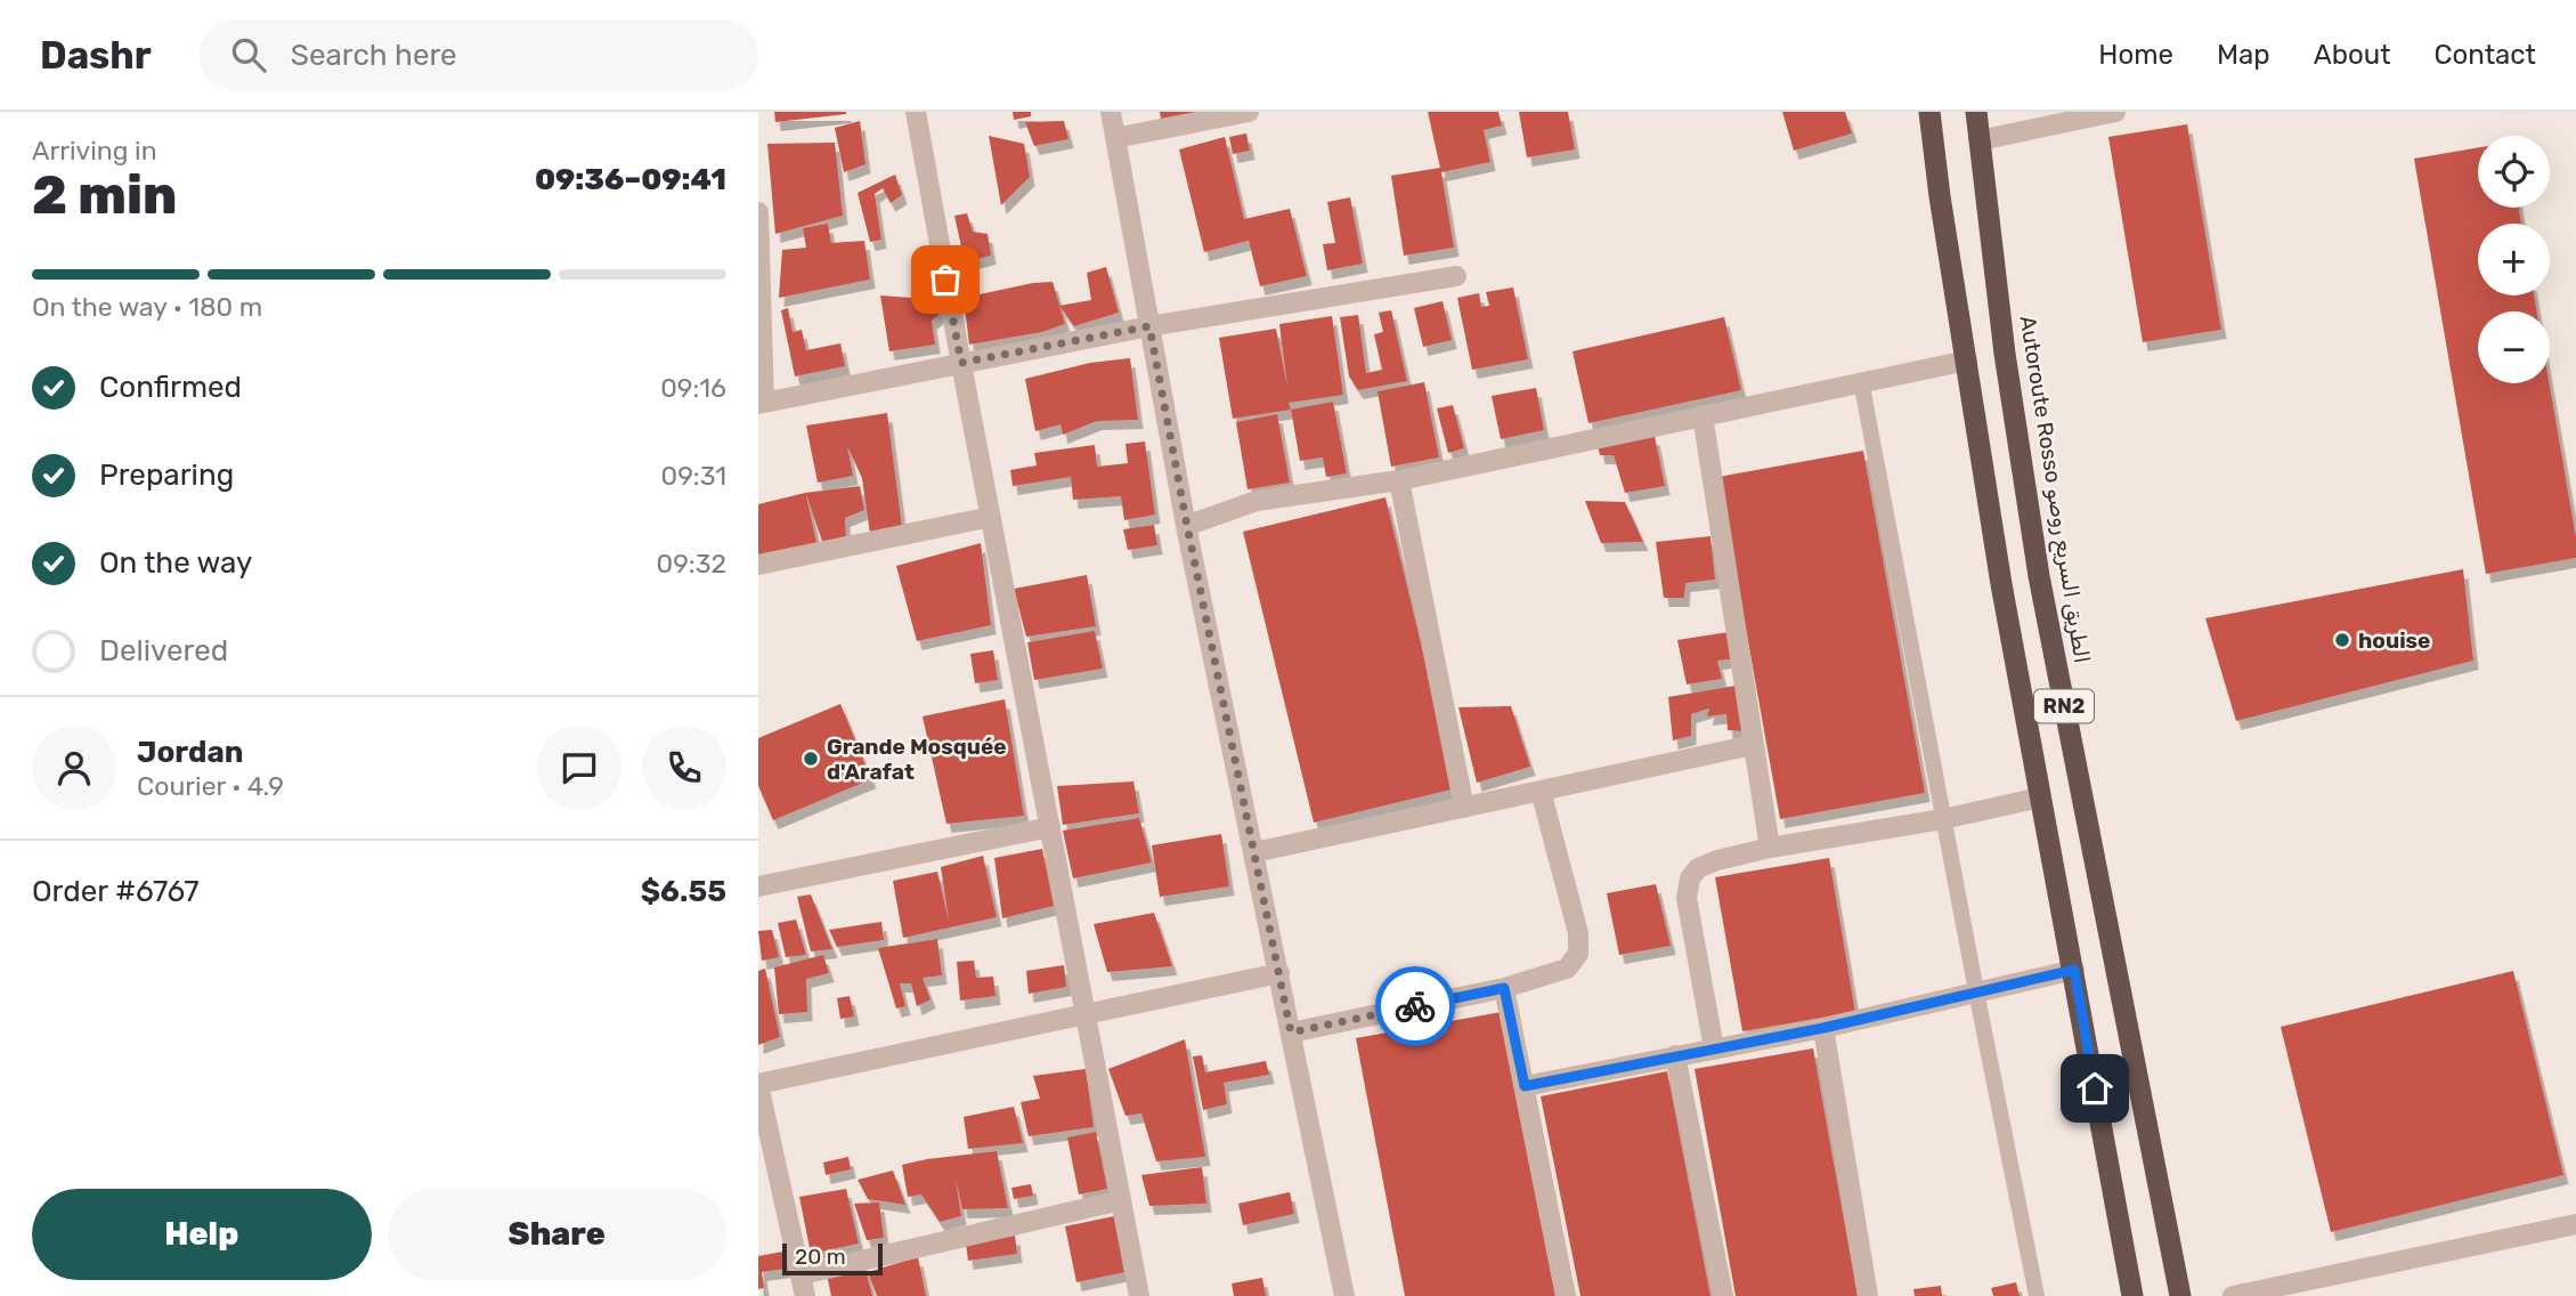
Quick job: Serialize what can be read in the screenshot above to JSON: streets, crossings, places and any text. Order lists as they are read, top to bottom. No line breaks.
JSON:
{"streets":{"highway":["Autoroute Rosso الطريق السريع روصو","RN2"]},"places":["houise","Grande Mosquée d'Arafat"],"scale_bar":"20 m","page":{"header":"Dashr","search":"Search here","nav":["Home","Map","About","Contact"],"heading":["2 min","Arriving in","09:36–09:41"],"panel":["Jordan","Courier · 4.9","Order #6767","$6.55"],"map_buttons":["+","−"],"bar":"On the way · 180 m","list":[["Confirmed","09:16"],["Preparing","09:31"],["On the way","09:32"],"Delivered"],"buttons":["Help","Share"],"scale":"20 m"}}
